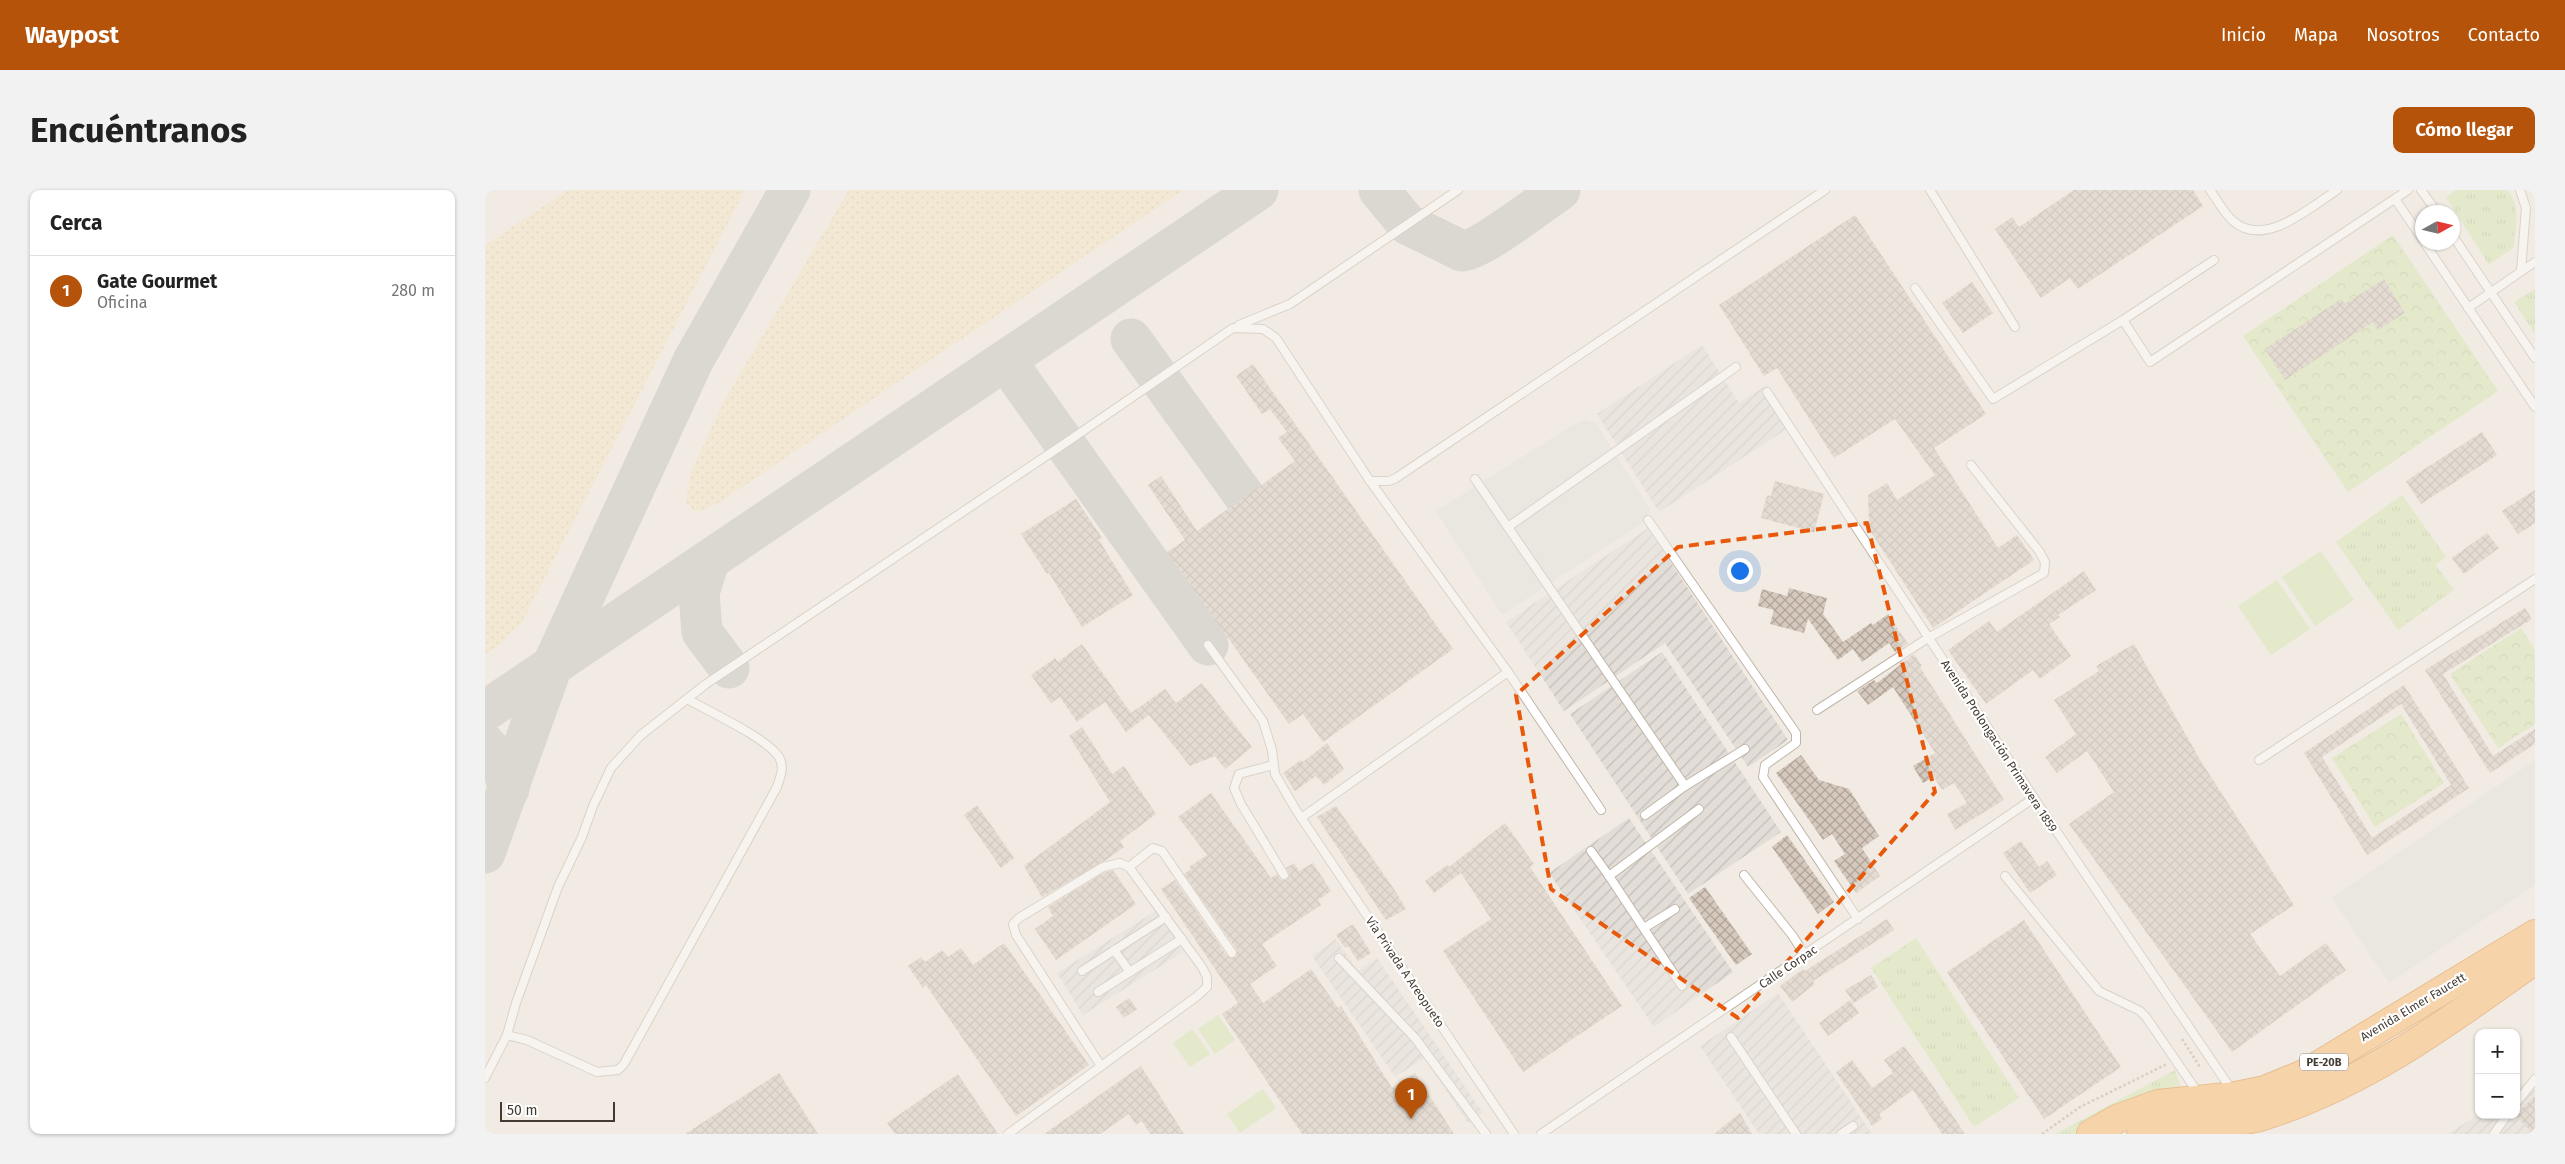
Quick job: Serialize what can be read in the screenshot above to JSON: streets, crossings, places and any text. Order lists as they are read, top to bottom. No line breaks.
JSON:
{"streets":{"highway":["Avenida Elmer Faucett","PE-20B"],"lane":["Avenida Prolongación Primavera 1859","Calle Corpac","Vía Privada A Areopueto"]},"crossings":[["Avenida Prolongación Primavera 1859","Calle Corpac"],["Avenida Prolongación Primavera 1859","Avenida Elmer Faucett"]],"scale_bar":"50 m","north":"right","page":{"header":"Waypost","nav":["Inicio","Mapa","Nosotros","Contacto"],"buttons":"Cómo llegar","title":"Encuéntranos","heading":"Cerca","list":[{"mark":"1","name":"Gate Gourmet","note":"Oficina","value":"280 m"}],"map_buttons":["+","−"],"pins":"1","scale":"50 m"}}
